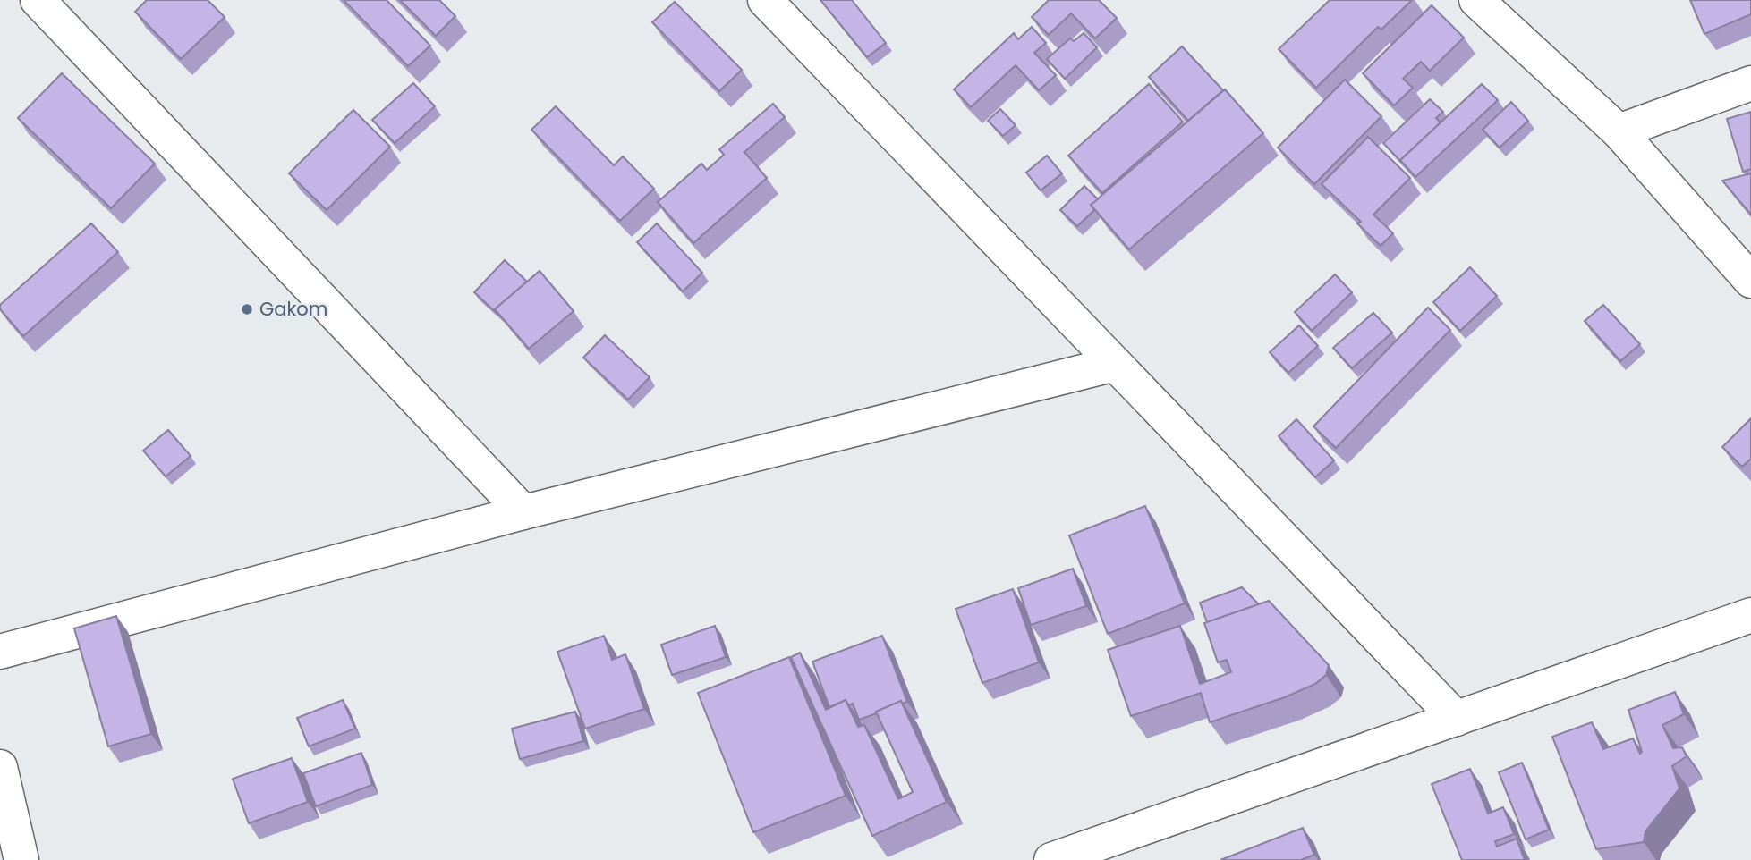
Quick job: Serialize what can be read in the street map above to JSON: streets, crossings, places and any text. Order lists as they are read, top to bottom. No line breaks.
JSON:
{"places":["Gakom"]}
